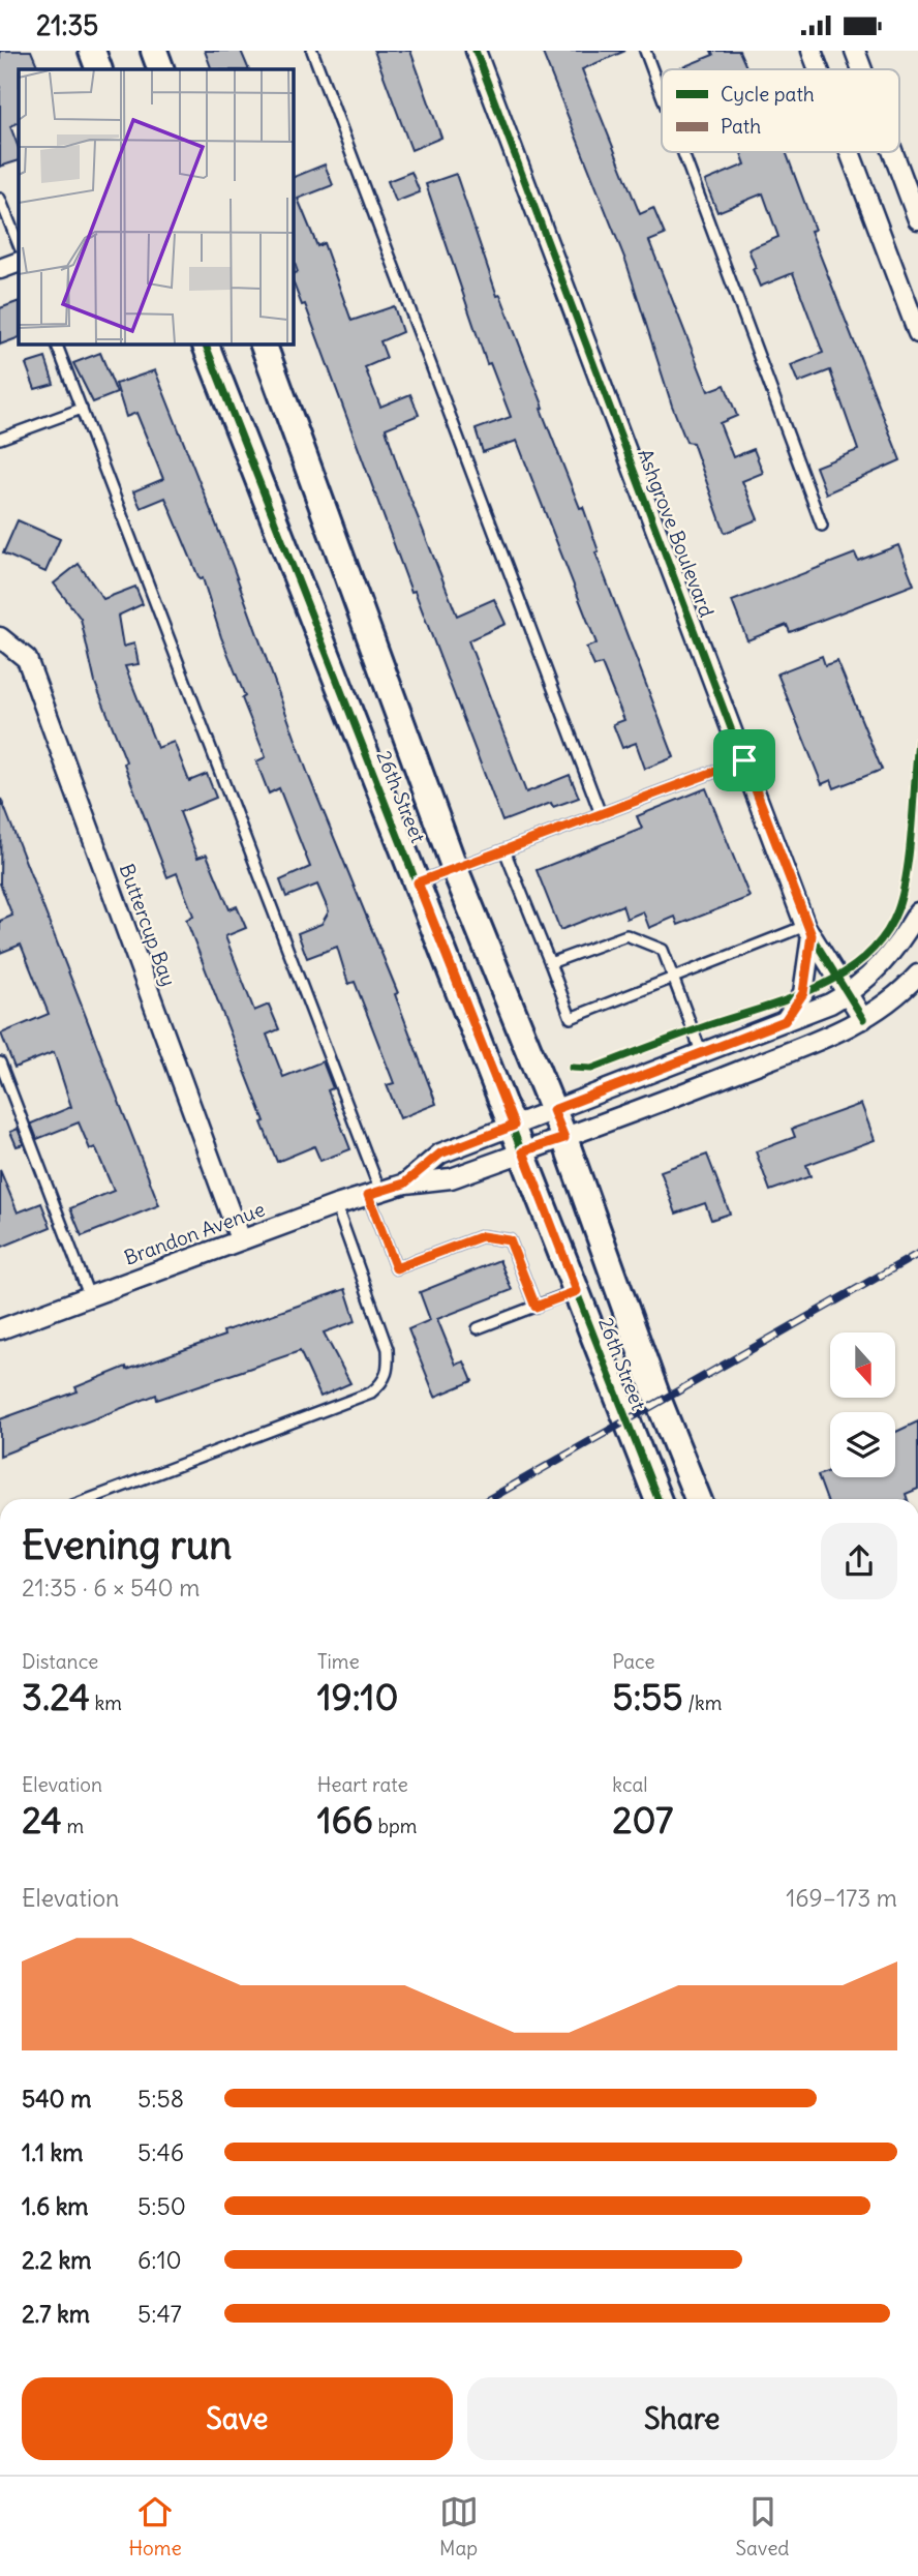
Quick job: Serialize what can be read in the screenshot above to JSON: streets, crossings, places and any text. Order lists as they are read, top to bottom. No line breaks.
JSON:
{"streets":{"street":["Ashgrove Boulevard","26th Street","Buttercup Bay","Brandon Avenue"]},"crossings":[["Ashgrove Boulevard","Brandon Avenue"],["26th Street","Brandon Avenue"],["Buttercup Bay","Brandon Avenue"]],"legend":["Cycle path","Path"],"north":"bottom","page":{"status":"21:35","heading":["Evening run","21:35 · 6 × 540 m"],"stats":[["Distance","3.24 km"],["Time","19:10"],["Pace","5:55 /km"],["Elevation","24 m"],["Heart rate","166 bpm"],["kcal","207"]],"chart":["Elevation","169–173 m"],"list":[{"name":"540 m","note":"5:58"},{"name":"1.1 km","note":"5:46"},{"name":"1.6 km","note":"5:50"},{"name":"2.2 km","note":"6:10"},{"name":"2.7 km","note":"5:47"}],"buttons":["Save","Share"],"tabs":["Home","Map","Saved"]}}
